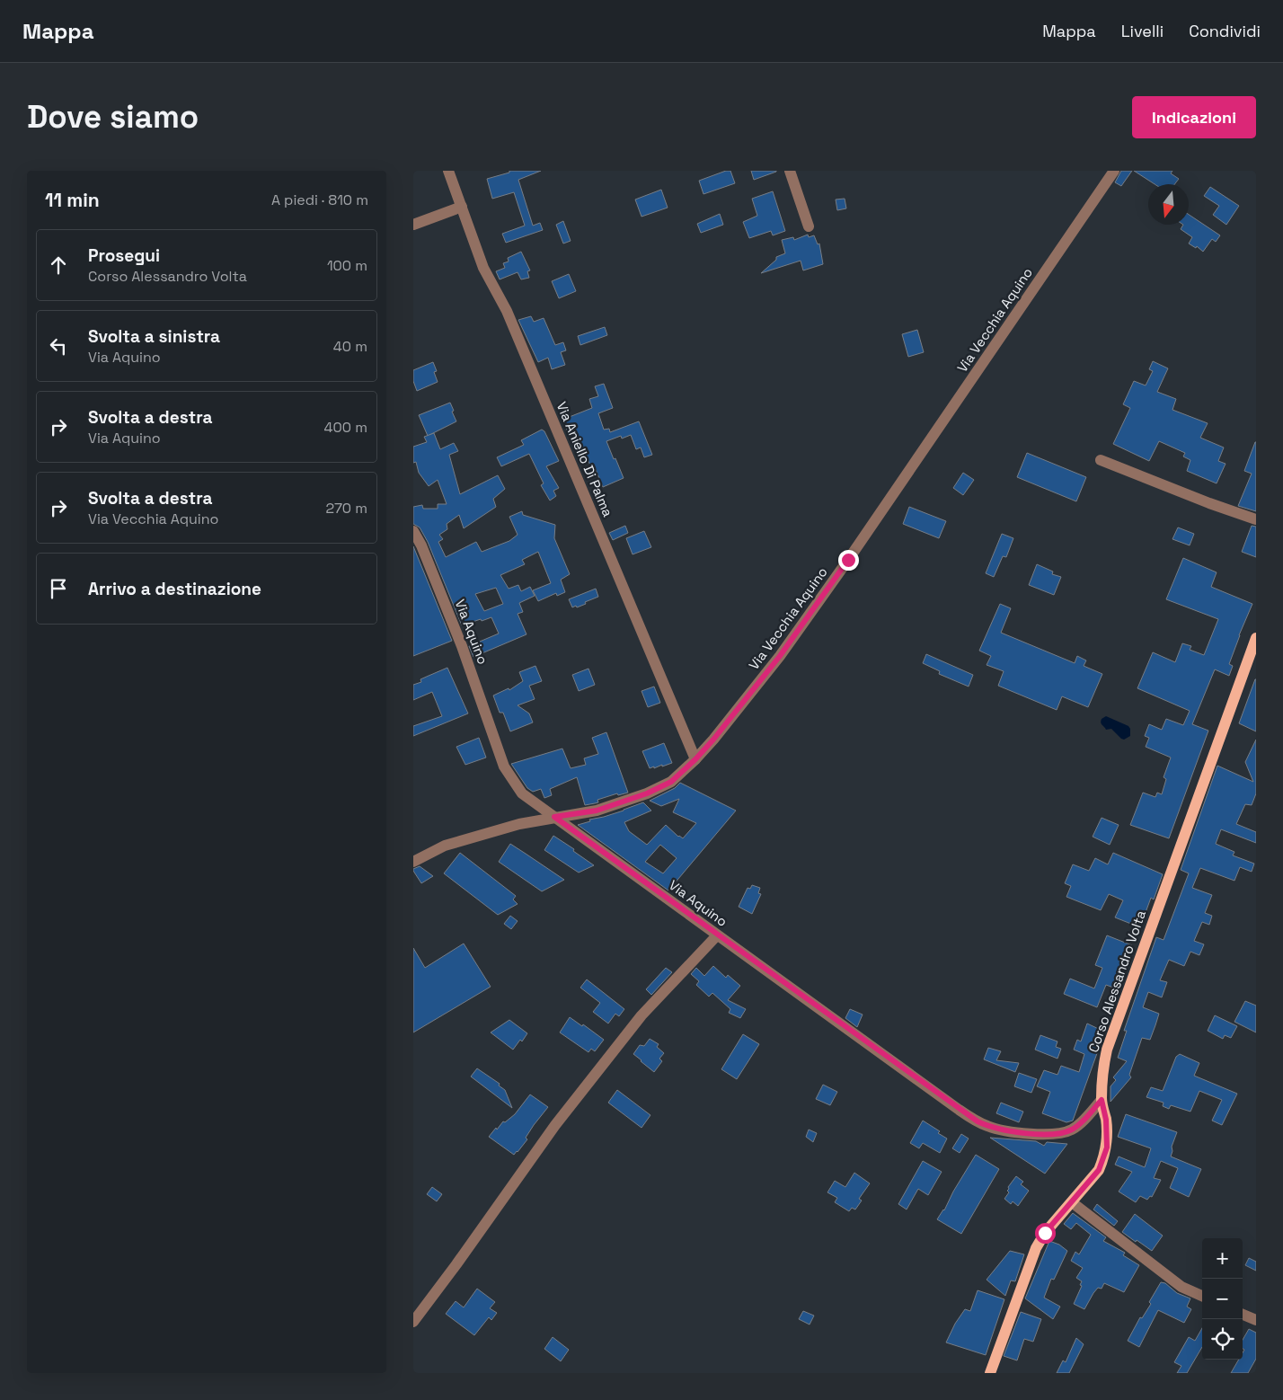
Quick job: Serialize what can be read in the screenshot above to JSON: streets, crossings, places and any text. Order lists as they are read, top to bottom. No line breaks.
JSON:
{"streets":{"main road":["Corso Alessandro Volta"],"street":["Via Vecchia Aquino","Via Aniello Di Palma","Via Aquino"]},"crossings":[["Via Vecchia Aquino","Via Aniello Di Palma"],["Via Vecchia Aquino","Via Aquino"],["Via Aquino","Corso Alessandro Volta"]],"north":"bottom","page":{"header":"Mappa","nav":["Mappa","Livelli","Condividi"],"buttons":"Indicazioni","title":"Dove siamo","heading":["11 min","A piedi · 810 m"],"list":[["Prosegui","Corso Alessandro Volta","100 m"],["Svolta a sinistra","Via Aquino","40 m"],["Svolta a destra","Via Aquino","400 m"],["Svolta a destra","Via Vecchia Aquino","270 m"],"Arrivo a destinazione"],"map_buttons":["+","−"]}}
